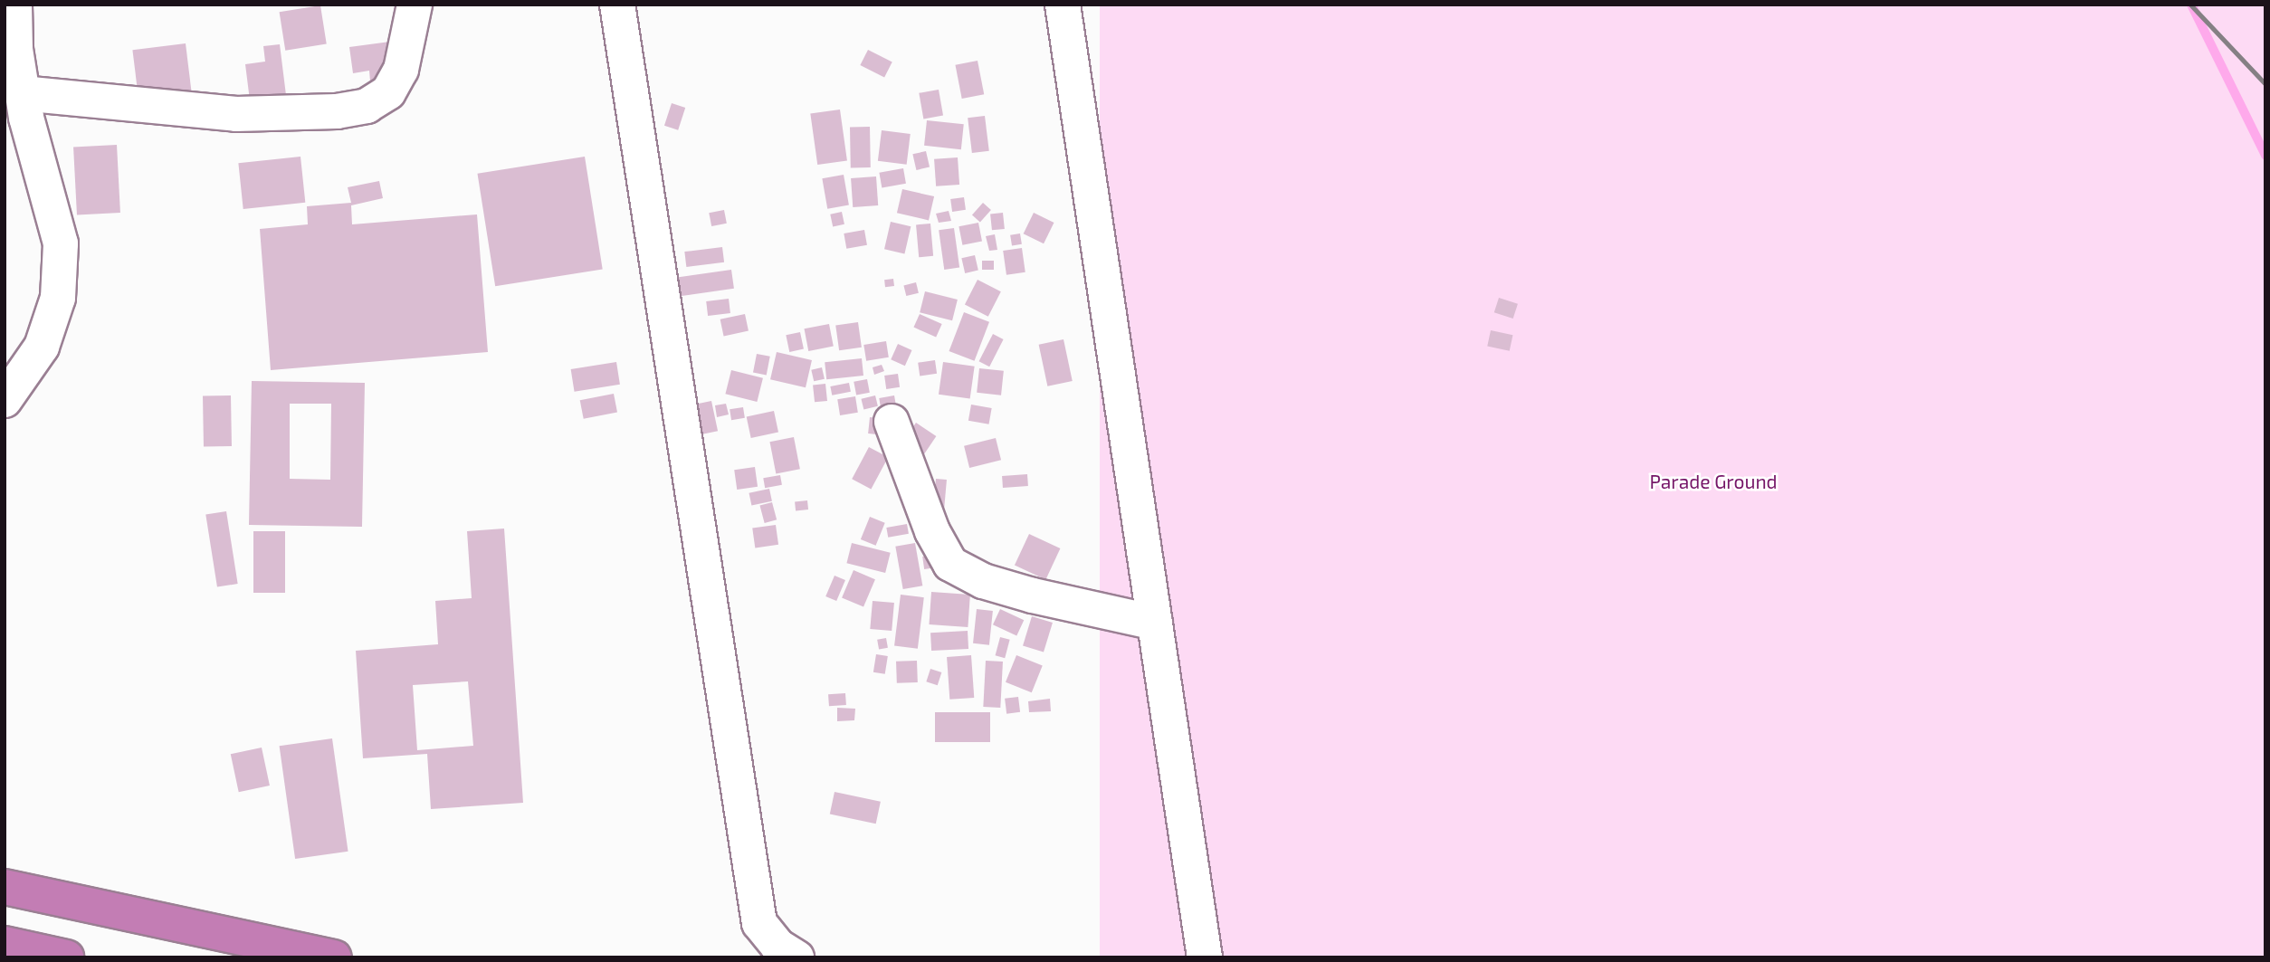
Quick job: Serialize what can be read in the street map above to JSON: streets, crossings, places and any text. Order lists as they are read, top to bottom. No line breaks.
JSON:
{"parks":["Parade Ground"]}
